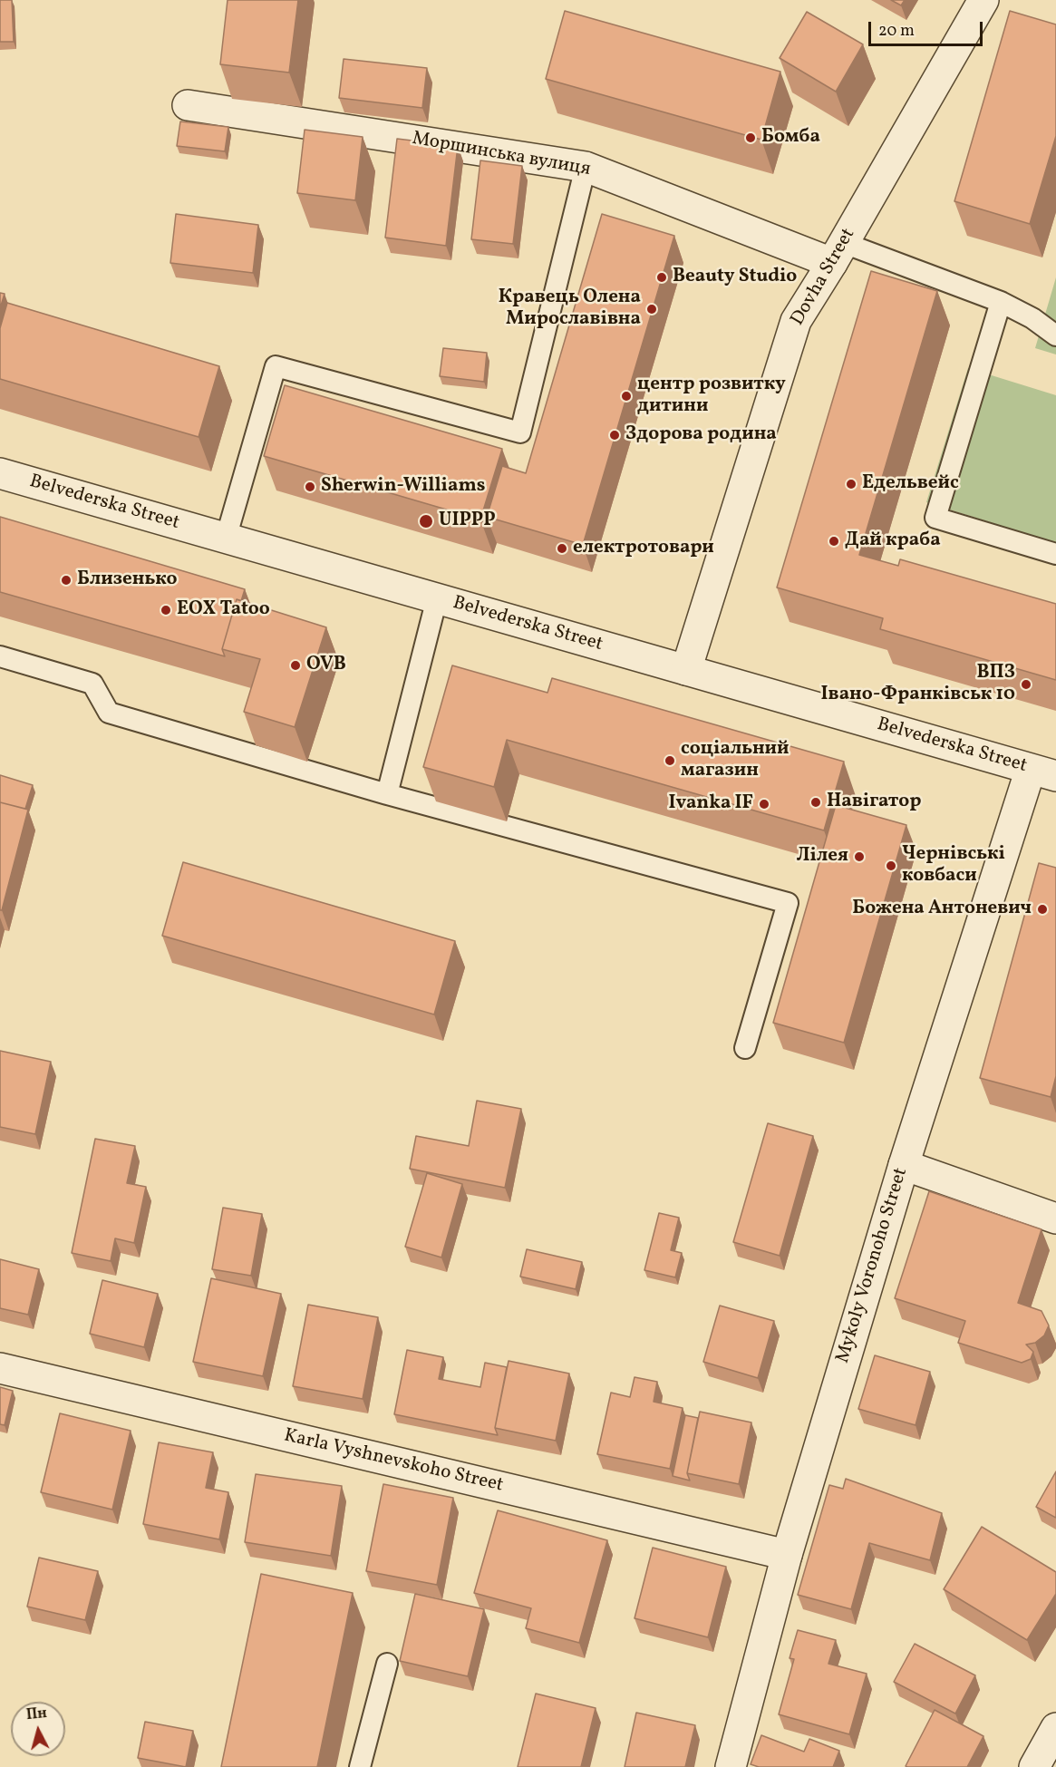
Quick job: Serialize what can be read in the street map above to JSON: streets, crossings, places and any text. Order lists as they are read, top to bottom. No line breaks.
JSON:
{"streets":{"street":["Моршинська вулиця","Dovha Street","Belvederska Street","Mykoly Voronoho Street","Karla Vyshnevskoho Street"]},"crossings":[["Моршинська вулиця","Dovha Street"],["Dovha Street","Belvederska Street"],["Belvederska Street","Mykoly Voronoho Street"],["Mykoly Voronoho Street","Karla Vyshnevskoho Street"]],"places":["Бомба","Beauty Studio","Кравець Олена Мирославівна","центр розвитку дитини","Здорова родина","Едельвейс","Sherwin-Williams","UIPPP","Дай краба","електротовари","Близенько","EOX Tatoo","OVB","ВПЗ Івано-Франківськ 10","соціальний магазин","Навігатор","Ivanka IF","Лілея","Чернівські ковбаси","Божена Антоневич"],"scale_bar":"20 m","north":"top"}
